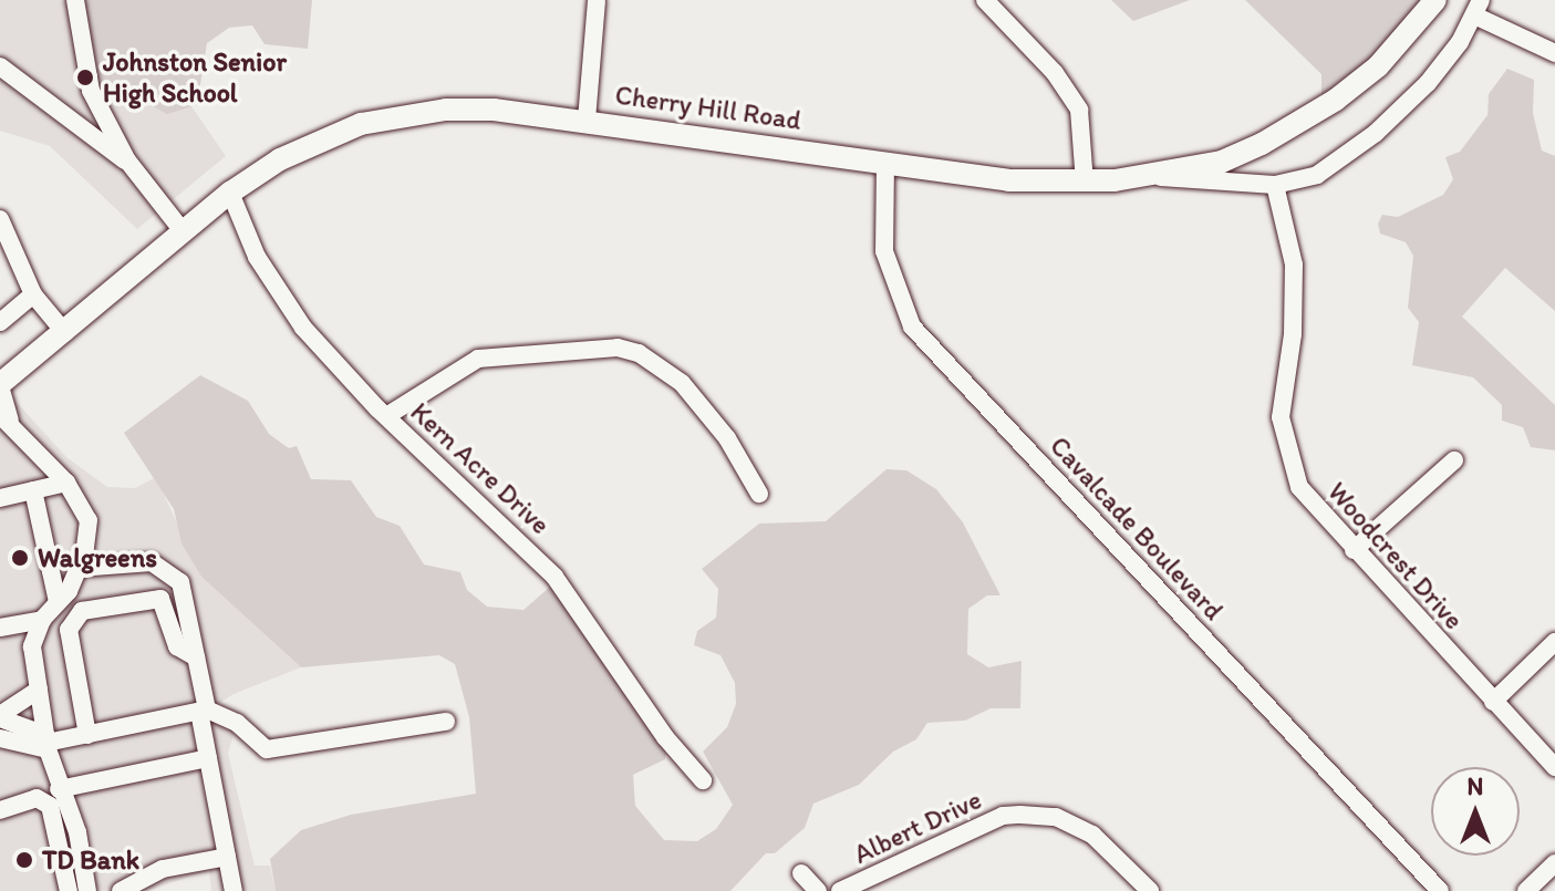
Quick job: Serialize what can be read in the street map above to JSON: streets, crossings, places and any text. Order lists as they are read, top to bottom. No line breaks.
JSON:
{"streets":{"main road":["Cherry Hill Road"],"street":["Kern Acre Drive","Cavalcade Boulevard","Woodcrest Drive","Albert Drive"]},"crossings":[["Cherry Hill Road","Kern Acre Drive"],["Cherry Hill Road","Cavalcade Boulevard"]],"places":["Johnston Senior High School","Walgreens","TD Bank"],"north":"top"}
